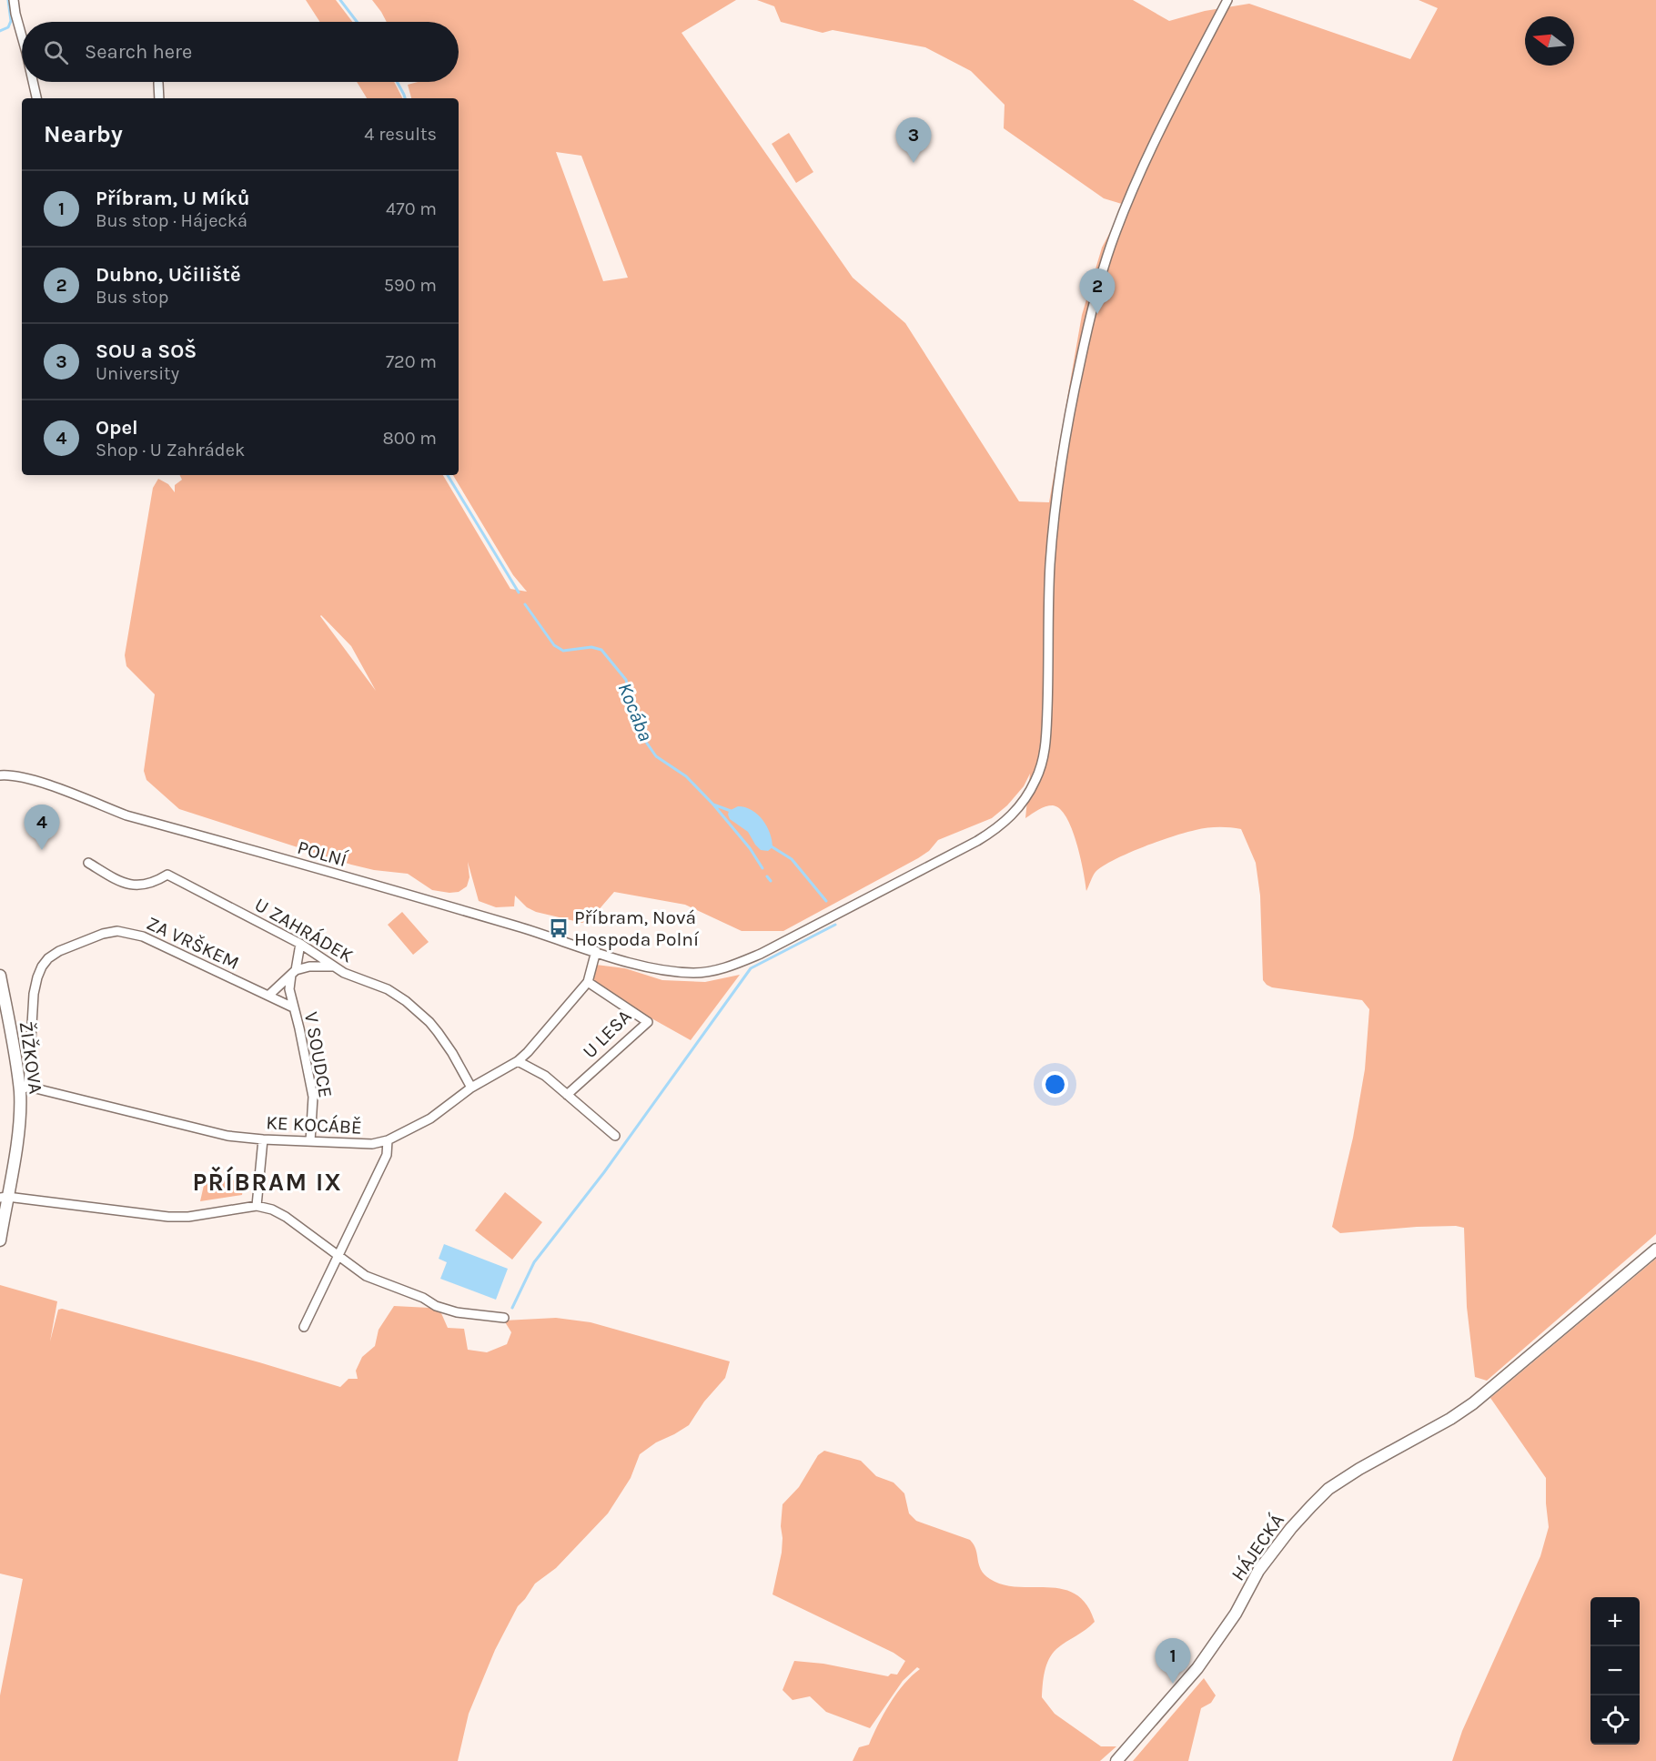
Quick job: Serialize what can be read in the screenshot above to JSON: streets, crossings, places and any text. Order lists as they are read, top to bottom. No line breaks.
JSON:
{"streets":{"main road":["ŽIŽKOVA","HÁJECKÁ"],"street":["POLNÍ","U ZAHRÁDEK","ZA VRŠKEM","U LESA","V SOUDCE","KE KOCÁBĚ"]},"crossings":[["POLNÍ","KE KOCÁBĚ"],["U ZAHRÁDEK","V SOUDCE"],["U ZAHRÁDEK","KE KOCÁBĚ"],["ZA VRŠKEM","V SOUDCE"],["ZA VRŠKEM","ŽIŽKOVA"],["ZA VRŠKEM","KE KOCÁBĚ"],["U LESA","KE KOCÁBĚ"],["V SOUDCE","KE KOCÁBĚ"],["ŽIŽKOVA","KE KOCÁBĚ"]],"districts":["PŘÍBRAM IX"],"water":["Kocába"],"places":{"bus stop":["Příbram, Nová Hospoda Polní"]},"north":"left","page":{"search":"Search here","heading":["Nearby","4 results"],"pins":["3","2","4","1"],"list":[{"mark":"1","name":"Příbram, U Míků","note":"Bus stop · Hájecká","value":"470 m"},{"mark":"2","name":"Dubno, Učiliště","note":"Bus stop","value":"590 m"},{"mark":"3","name":"SOU a SOŠ","note":"University","value":"720 m"},{"mark":"4","name":"Opel","note":"Shop · U Zahrádek","value":"800 m"}],"map_buttons":["+","−"]}}
